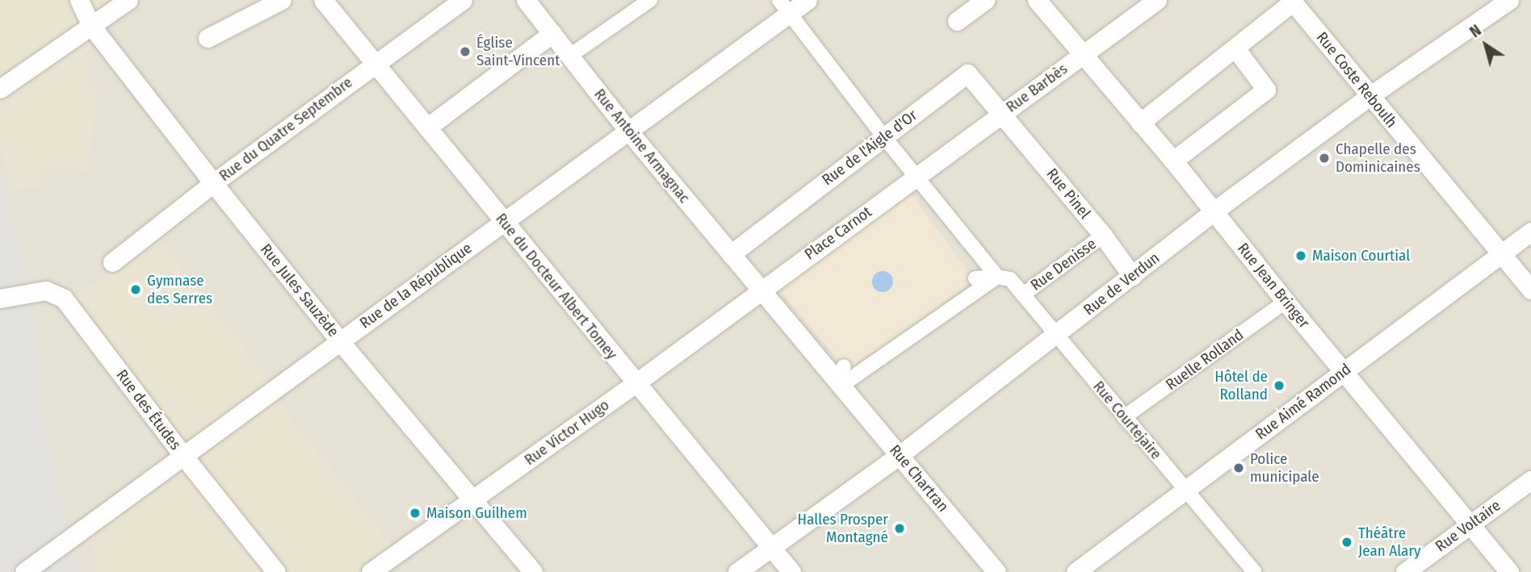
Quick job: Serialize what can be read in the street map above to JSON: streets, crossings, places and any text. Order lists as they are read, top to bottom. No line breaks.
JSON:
{"streets":{"street":["Rue Coste Reboulh","Rue Barbès","Rue du Quatre Septembre","Rue Antoine Armagnac","Rue de l'Aigle d'Or","Rue Pinel","Place Carnot","Rue Denisse","Rue de Verdun","Rue de la République","Rue Jean Bringer","Rue du Docteur Albert Tomey","Rue Jules Sauzède","Ruelle Rolland","Rue Aimé Ramond","Rue des Études","Rue Courtejaire","Rue Victor Hugo","Rue Chartran","Rue Voltaire"]},"crossings":[["Rue Coste Reboulh","Rue de Verdun"],["Rue Coste Reboulh","Rue Aimé Ramond"],["Rue Barbès","Rue de l'Aigle d'Or"],["Rue Barbès","Rue Pinel"],["Rue Barbès","Place Carnot"],["Rue Barbès","Rue Jean Bringer"],["Rue du Quatre Septembre","Rue du Docteur Albert Tomey"],["Rue du Quatre Septembre","Rue Jules Sauzède"],["Rue Antoine Armagnac","Rue de l'Aigle d'Or"],["Rue Antoine Armagnac","Place Carnot"],["Rue Antoine Armagnac","Rue de la République"],["Rue Antoine Armagnac","Rue Victor Hugo"],["Rue de l'Aigle d'Or","Rue Pinel"],["Rue Pinel","Rue Denisse"],["Rue Pinel","Rue de Verdun"],["Place Carnot","Rue Victor Hugo"],["Rue Denisse","Rue Courtejaire"],["Rue de Verdun","Rue Jean Bringer"],["Rue de Verdun","Rue du Docteur Albert Tomey"],["Rue de Verdun","Rue Courtejaire"],["Rue de Verdun","Rue Chartran"],["Rue de la République","Rue du Docteur Albert Tomey"],["Rue de la République","Rue Jules Sauzède"],["Rue de la République","Rue des Études"],["Rue Jean Bringer","Ruelle Rolland"],["Rue Jean Bringer","Rue Aimé Ramond"],["Rue Jean Bringer","Rue Voltaire"],["Rue du Docteur Albert Tomey","Rue Victor Hugo"],["Rue Jules Sauzède","Rue Victor Hugo"],["Ruelle Rolland","Rue Courtejaire"],["Rue Aimé Ramond","Rue Courtejaire"]],"places":["Église Saint-Vincent","Chapelle des Dominicaines","Maison Courtial","Gymnase des Serres","Hôtel de Rolland","Police municipale","Maison Guilhem","Halles Prosper Montagné","Théâtre Jean Alary"],"north":"top left"}
